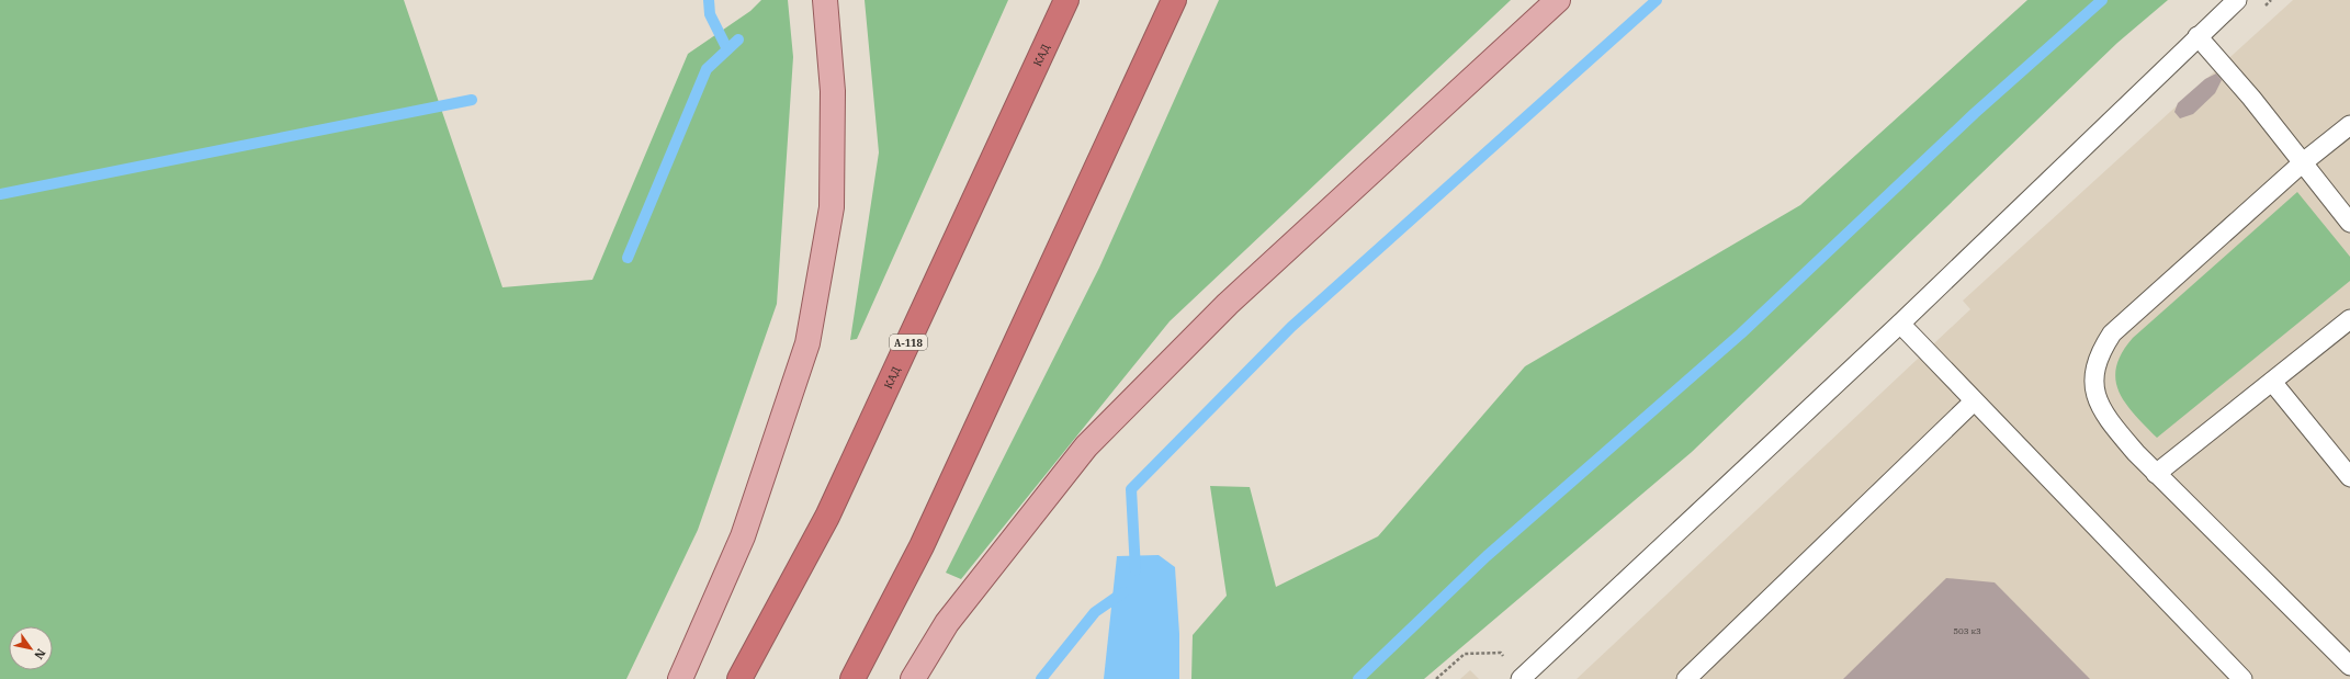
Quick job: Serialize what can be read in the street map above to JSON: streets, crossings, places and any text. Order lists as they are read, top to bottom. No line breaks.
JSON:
{"streets":{"highway":["КАД","А-118"]},"house_numbers":["503 к3"],"north":"bottom right"}
